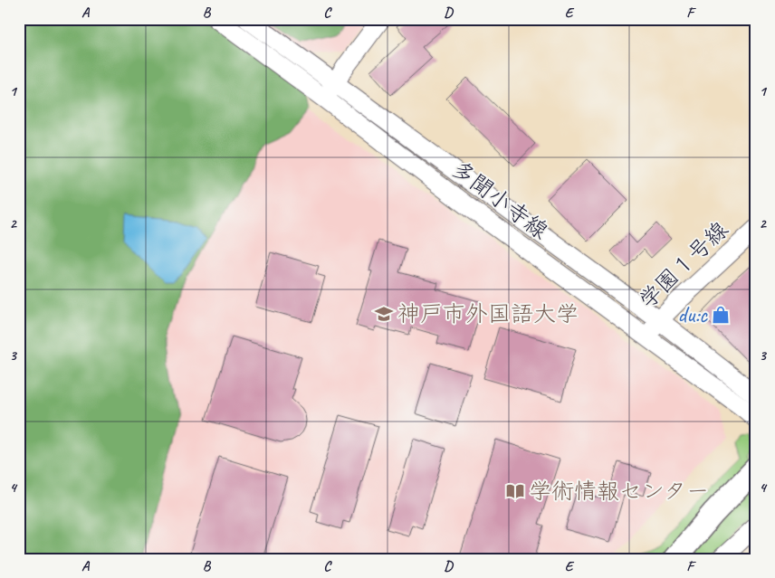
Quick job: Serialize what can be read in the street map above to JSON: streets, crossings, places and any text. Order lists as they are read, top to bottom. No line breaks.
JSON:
{"streets":{"street":["多聞小寺線","学園１号線"]},"crossings":[["多聞小寺線","学園１号線"]],"places":{"school or university":["神戸市外国語大学"],"shop":["du:c"],"library":["学術情報センター"]},"grid":{"columns":["A","B","C","D","E","F"],"rows":["1","2","3","4"]}}
